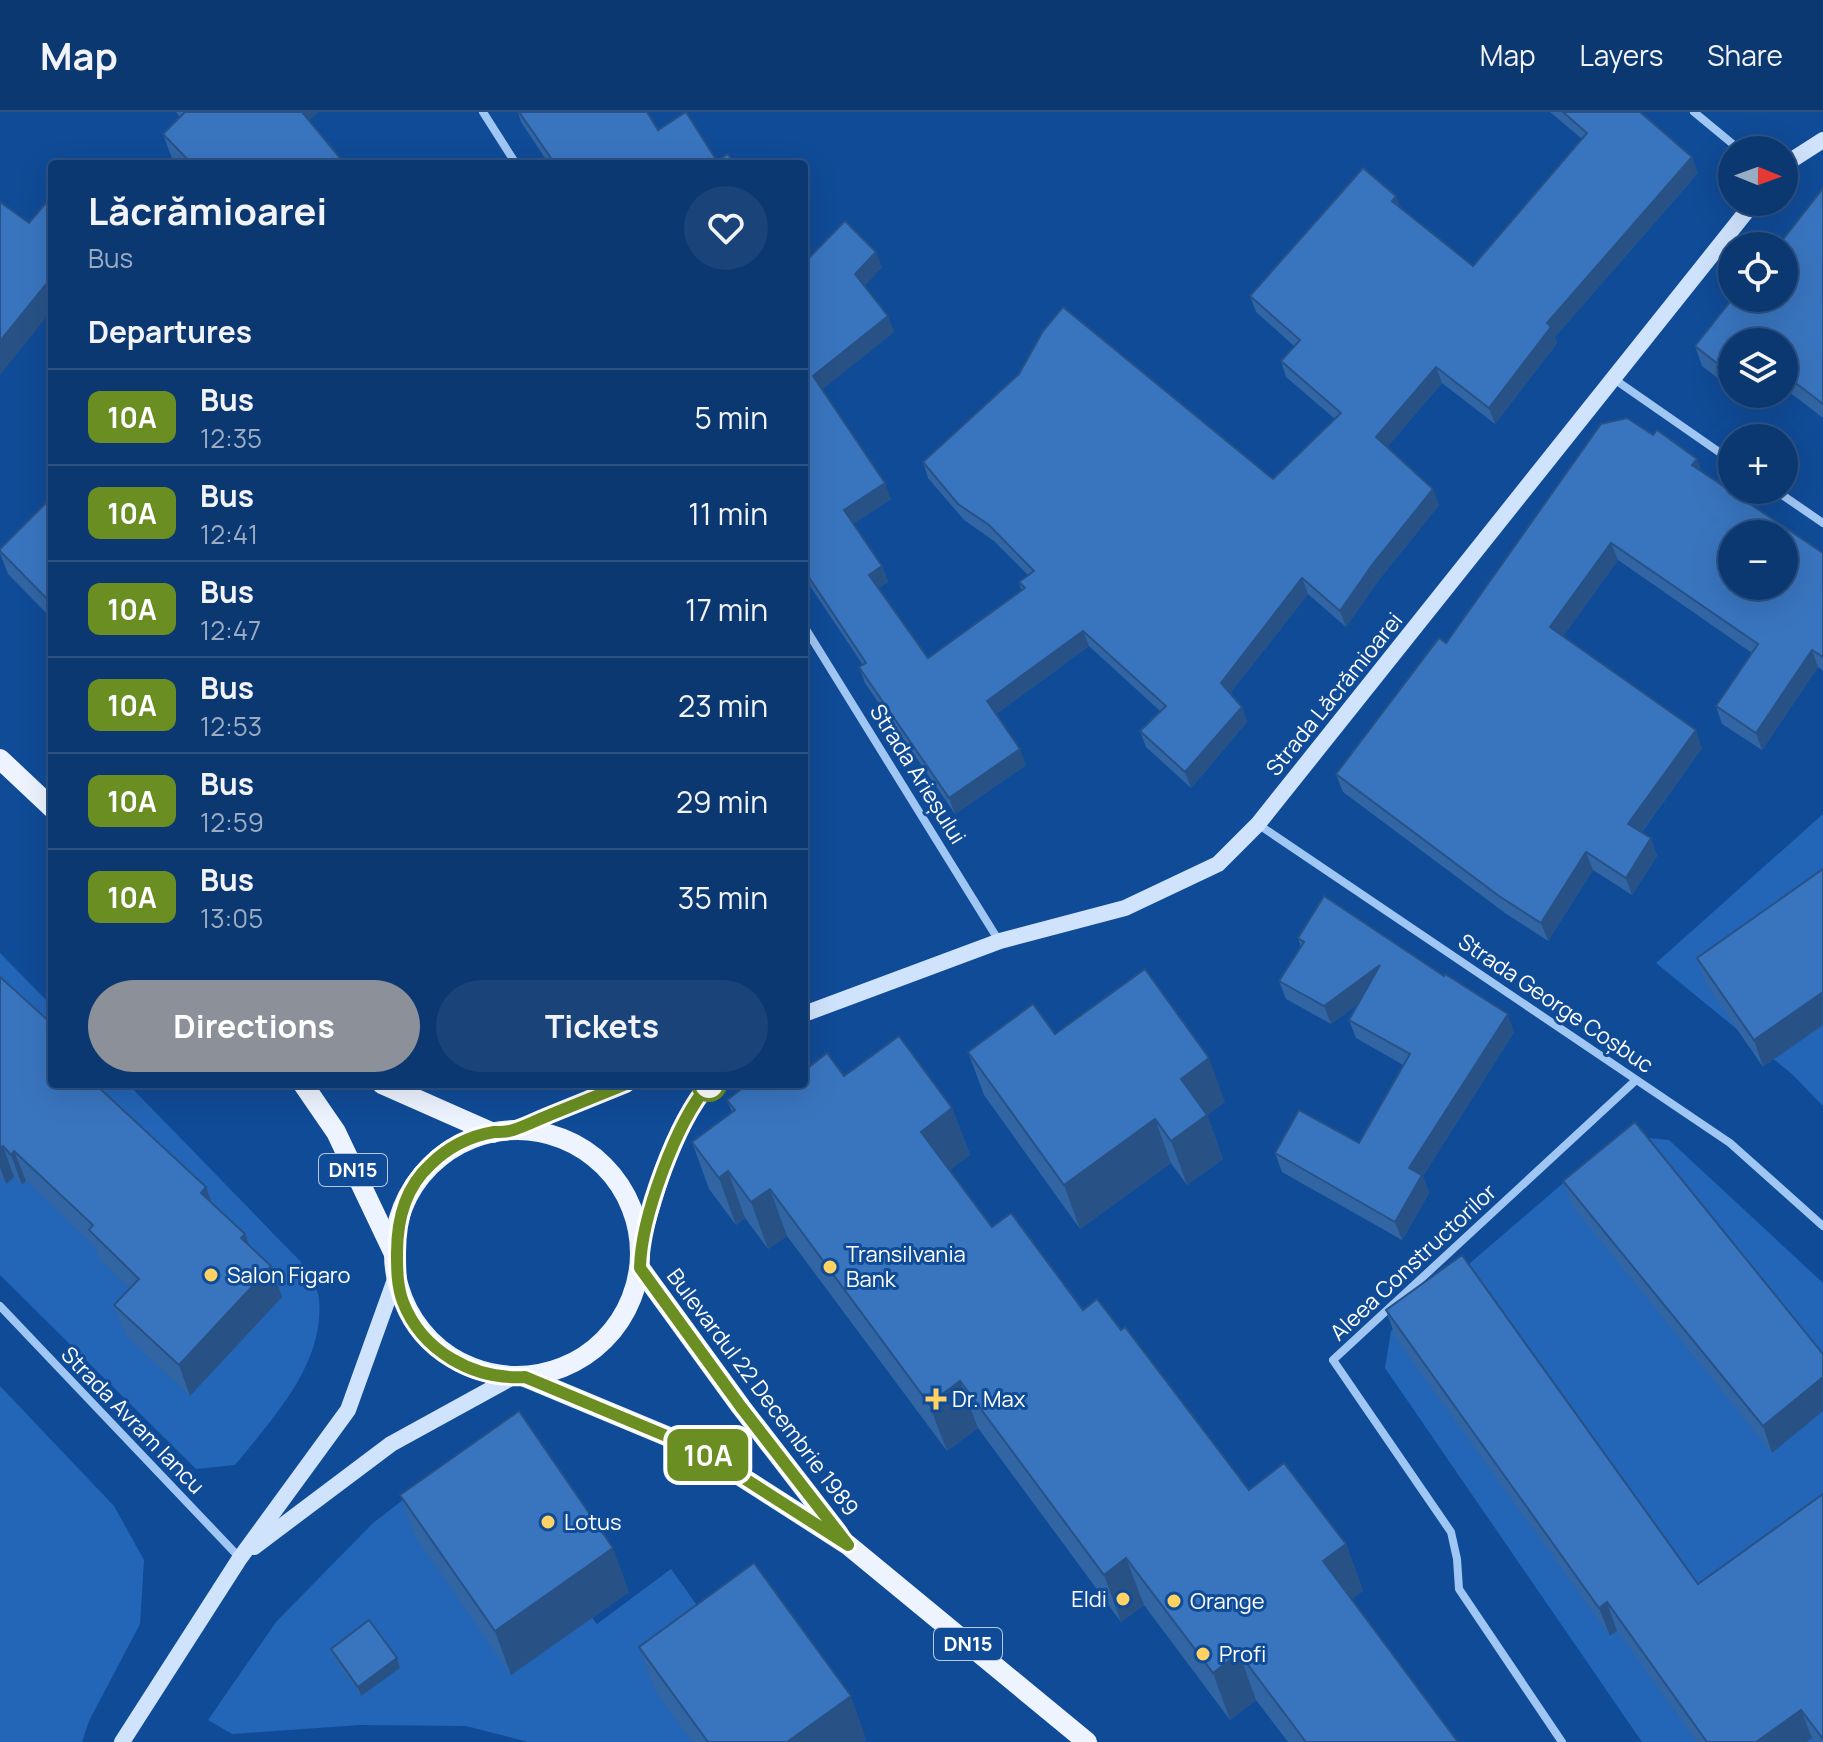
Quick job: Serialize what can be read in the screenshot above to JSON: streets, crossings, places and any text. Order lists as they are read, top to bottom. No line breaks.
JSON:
{"streets":{"main road":["DN15","Bulevardul 22 Decembrie 1989"],"street":["Strada Lăcrămioarei","Strada Arieșului","Strada George Coșbuc","Aleea Constructorilor","Strada Avram Iancu"]},"crossings":[["Strada Lăcrămioarei","Strada Arieșului"],["Strada Lăcrămioarei","Strada George Coșbuc"],["Strada George Coșbuc","Aleea Constructorilor"],["DN15","Bulevardul 22 Decembrie 1989"]],"places":{"other":["Transilvania Bank","Salon Figaro","Lotus","Eldi","Orange","Profi"],"health":["Dr. Max"]},"lines":["bus line 10A"],"north":"right","page":{"header":"Map","nav":["Map","Layers","Share"],"on_map":"10A","map_buttons":["+","−"],"heading":[["Lăcrămioarei","Bus"],"Departures"],"list":[{"mark":"10A","name":"Bus","note":"12:35","value":"5 min"},{"mark":"10A","name":"Bus","note":"12:41","value":"11 min"},{"mark":"10A","name":"Bus","note":"12:47","value":"17 min"},{"mark":"10A","name":"Bus","note":"12:53","value":"23 min"},{"mark":"10A","name":"Bus","note":"12:59","value":"29 min"},{"mark":"10A","name":"Bus","note":"13:05","value":"35 min"}],"buttons":["Directions","Tickets"]}}
